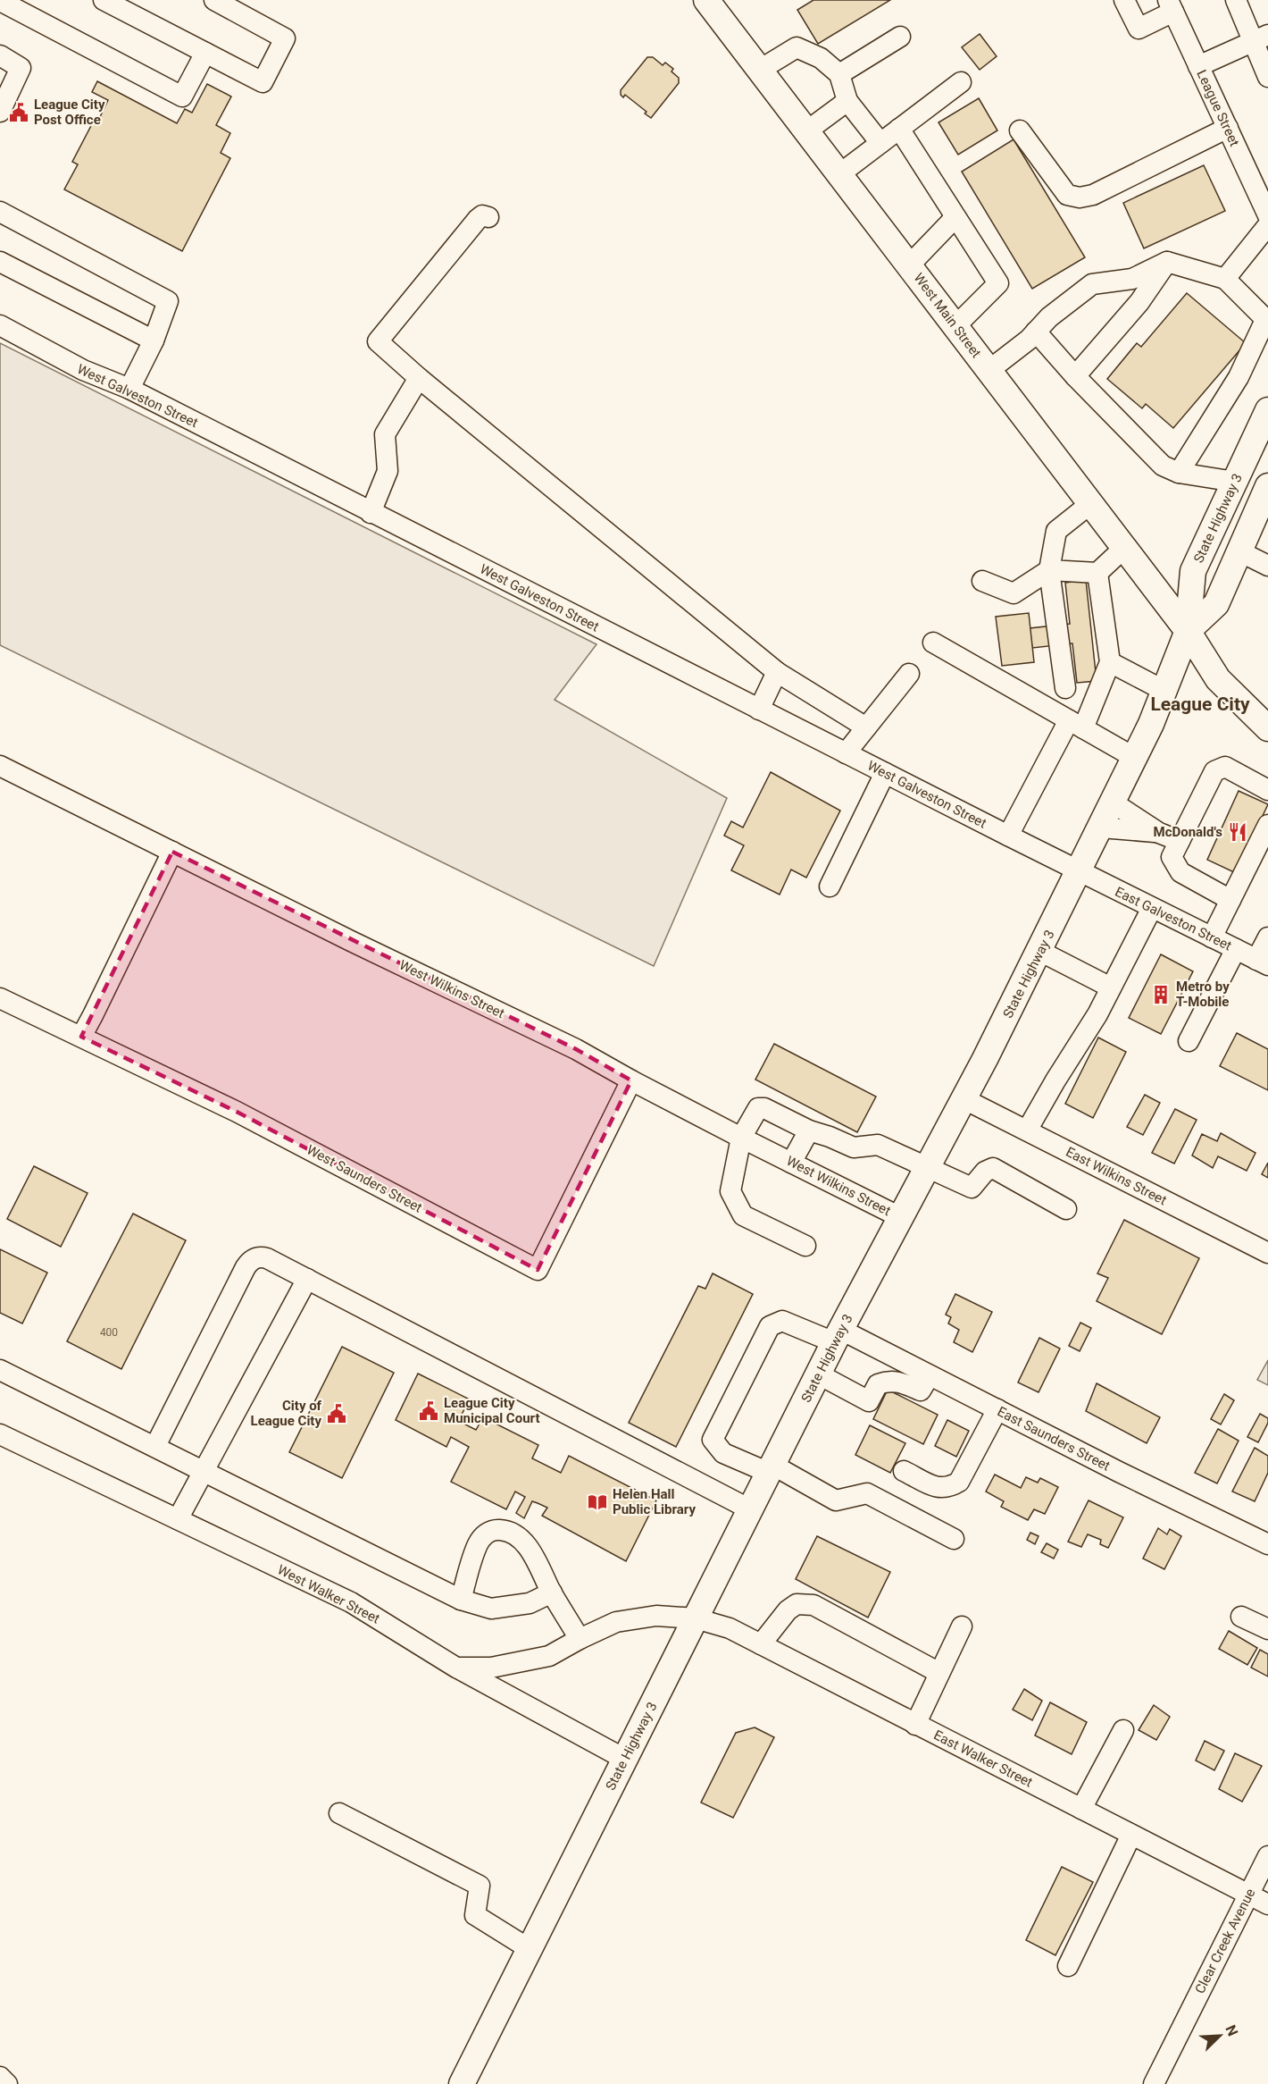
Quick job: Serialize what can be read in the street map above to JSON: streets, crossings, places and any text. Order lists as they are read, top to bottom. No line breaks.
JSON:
{"streets":{"main road":["West Main Street","State Highway 3"],"street":["League Street","West Galveston Street","East Galveston Street","West Wilkins Street","East Wilkins Street","West Saunders Street","East Saunders Street","West Walker Street","East Walker Street","Clear Creek Avenue"]},"crossings":[["West Main Street","State Highway 3"],["West Galveston Street","State Highway 3"],["West Galveston Street","East Galveston Street"],["State Highway 3","East Galveston Street"],["State Highway 3","West Wilkins Street"],["State Highway 3","East Wilkins Street"],["State Highway 3","East Saunders Street"],["State Highway 3","West Walker Street"],["State Highway 3","East Walker Street"],["West Wilkins Street","West Saunders Street"],["East Walker Street","Clear Creek Avenue"]],"districts":["League City"],"places":{"public building":["League City Post Office","League City Municipal Court","City of League City"],"restaurant":["McDonald's"],"building":["Metro by T-Mobile"],"library":["Helen Hall Public Library"]},"house_numbers":["400"],"north":"top right"}
